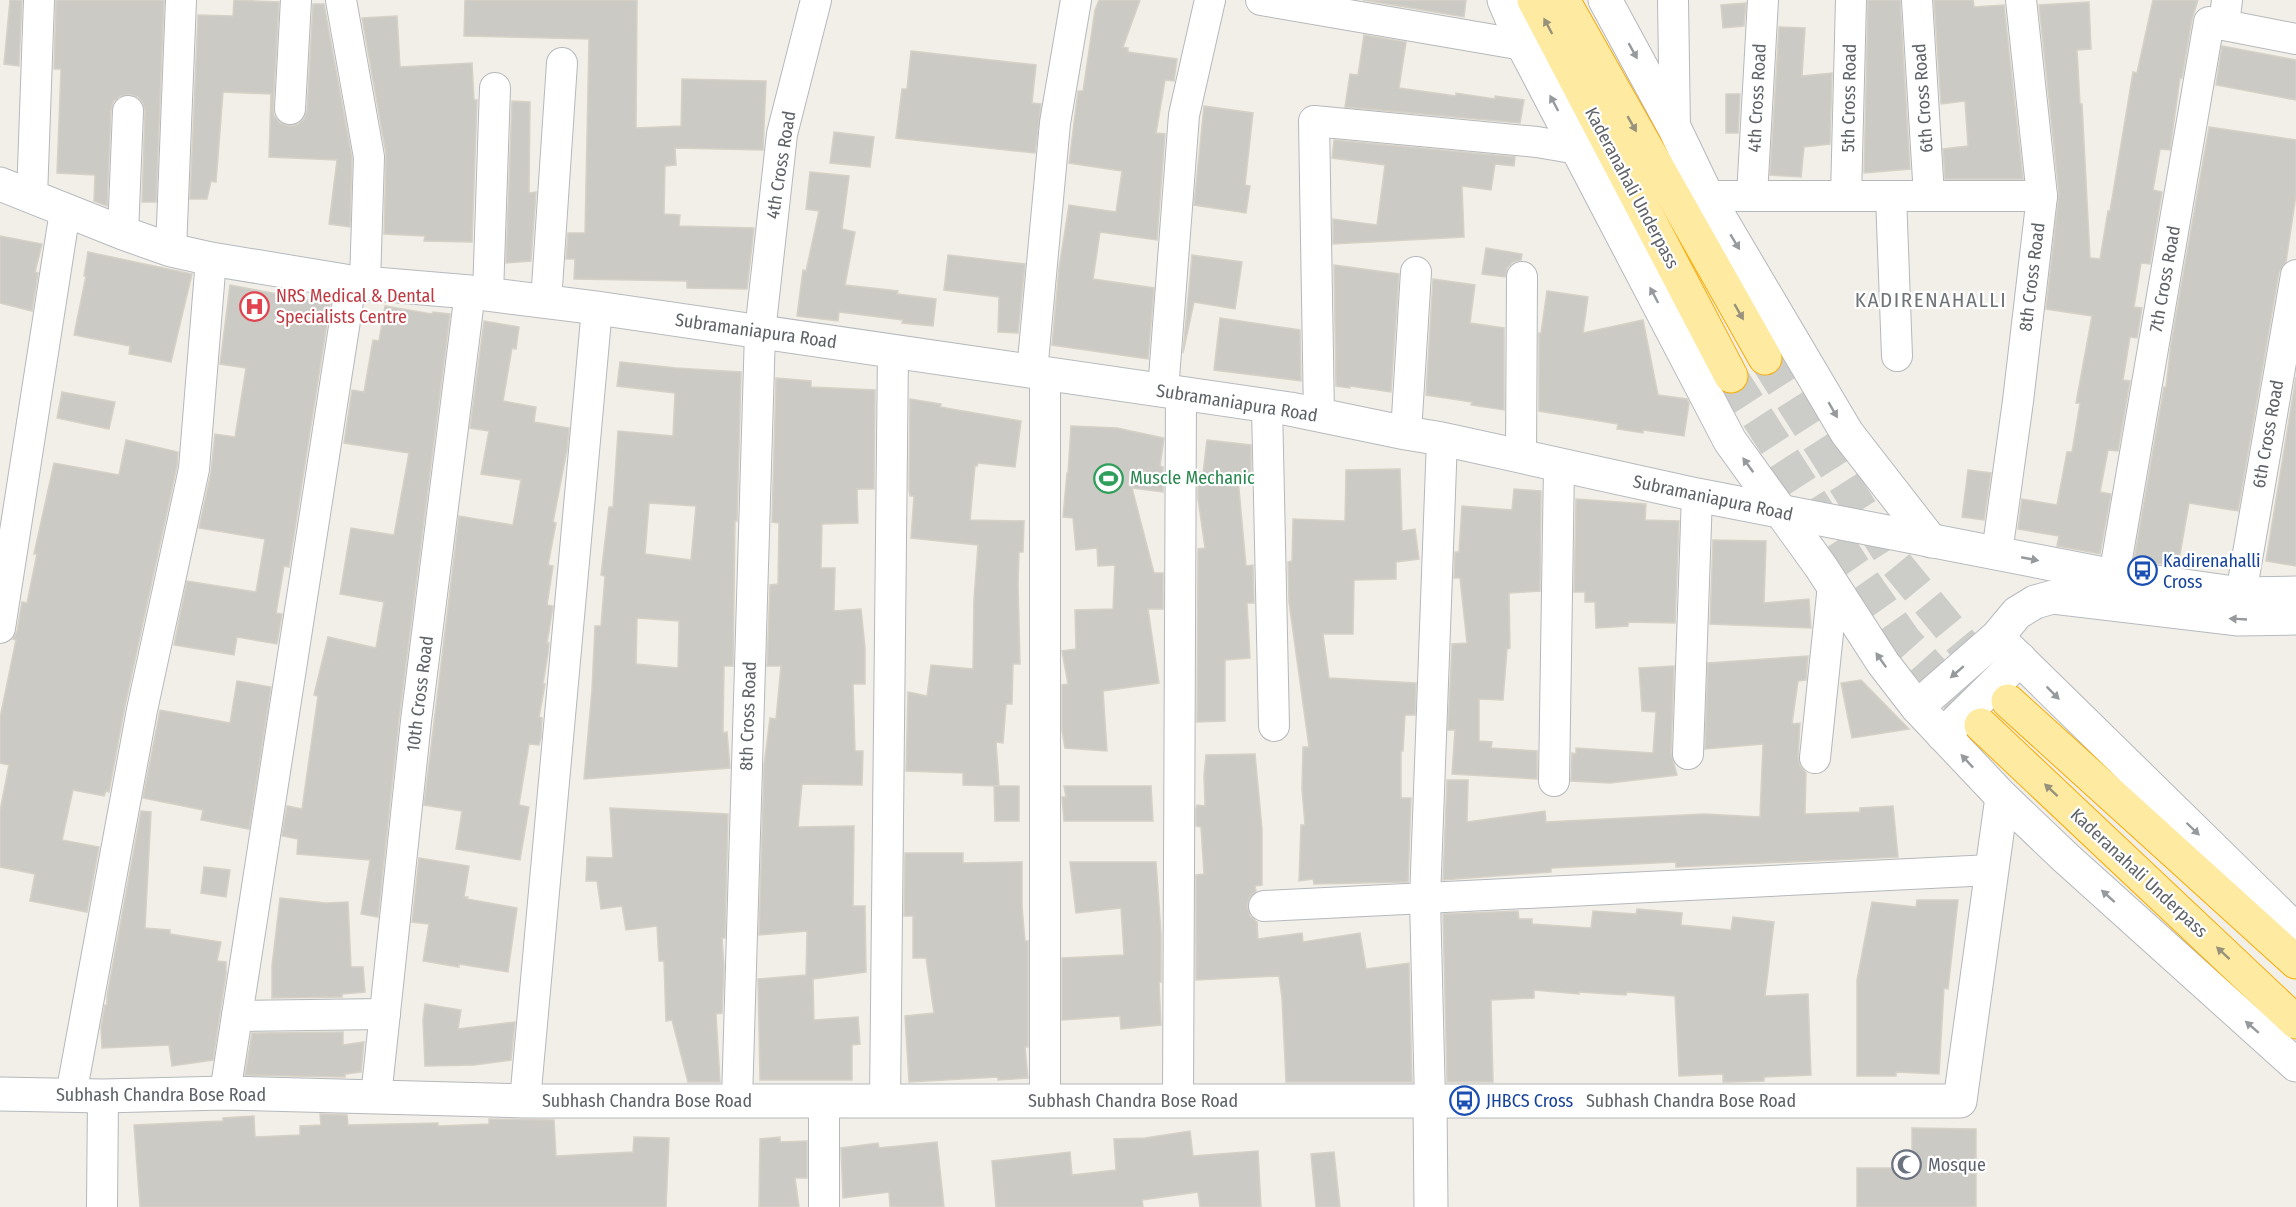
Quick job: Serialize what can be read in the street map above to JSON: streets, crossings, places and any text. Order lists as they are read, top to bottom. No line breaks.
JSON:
{"streets":{"highway":["Kaderanahali Underpass"],"street":["4th Cross Road","5th Cross Road","6th Cross Road","8th Cross Road","7th Cross Road","Subramaniapura Road","10th Cross Road","Subhash Chandra Bose Road"]},"crossings":[["4th Cross Road","8th Cross Road"],["4th Cross Road","Subramaniapura Road"],["6th Cross Road","Subramaniapura Road"],["8th Cross Road","Subramaniapura Road"],["8th Cross Road","Subhash Chandra Bose Road"],["7th Cross Road","Subramaniapura Road"],["Subramaniapura Road","10th Cross Road"],["10th Cross Road","Subhash Chandra Bose Road"]],"districts":["KADIRENAHALLI"],"places":{"hospital":["NRS Medical & Dental Specialists Centre"],"sports":["Muscle Mechanic"],"bus stop":["Kadirenahalli Cross","JHBCS Cross"],"mosque":["Mosque"]}}
